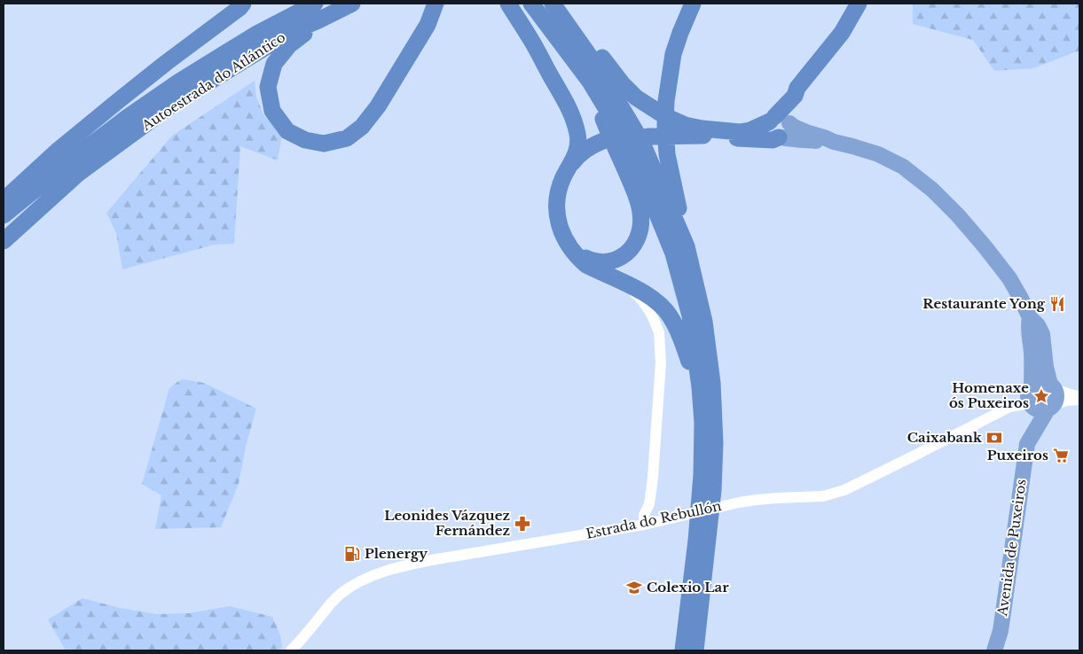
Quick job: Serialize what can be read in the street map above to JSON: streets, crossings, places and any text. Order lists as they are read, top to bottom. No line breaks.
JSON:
{"streets":{"highway":["Autoestrada do Atlántico","Avenida de Puxeiros"],"street":["Estrada do Rebullón"]},"crossings":[["Estrada do Rebullón","Avenida de Puxeiros"]],"places":{"restaurant":["Restaurante Yong"],"place":["Homenaxe ós Puxeiros"],"bank":["Caixabank"],"supermarket":["Puxeiros"],"pharmacy":["Leonides Vázquez Fernández"],"fuel station":["Plenergy"],"school or university":["Colexio Lar"]}}
